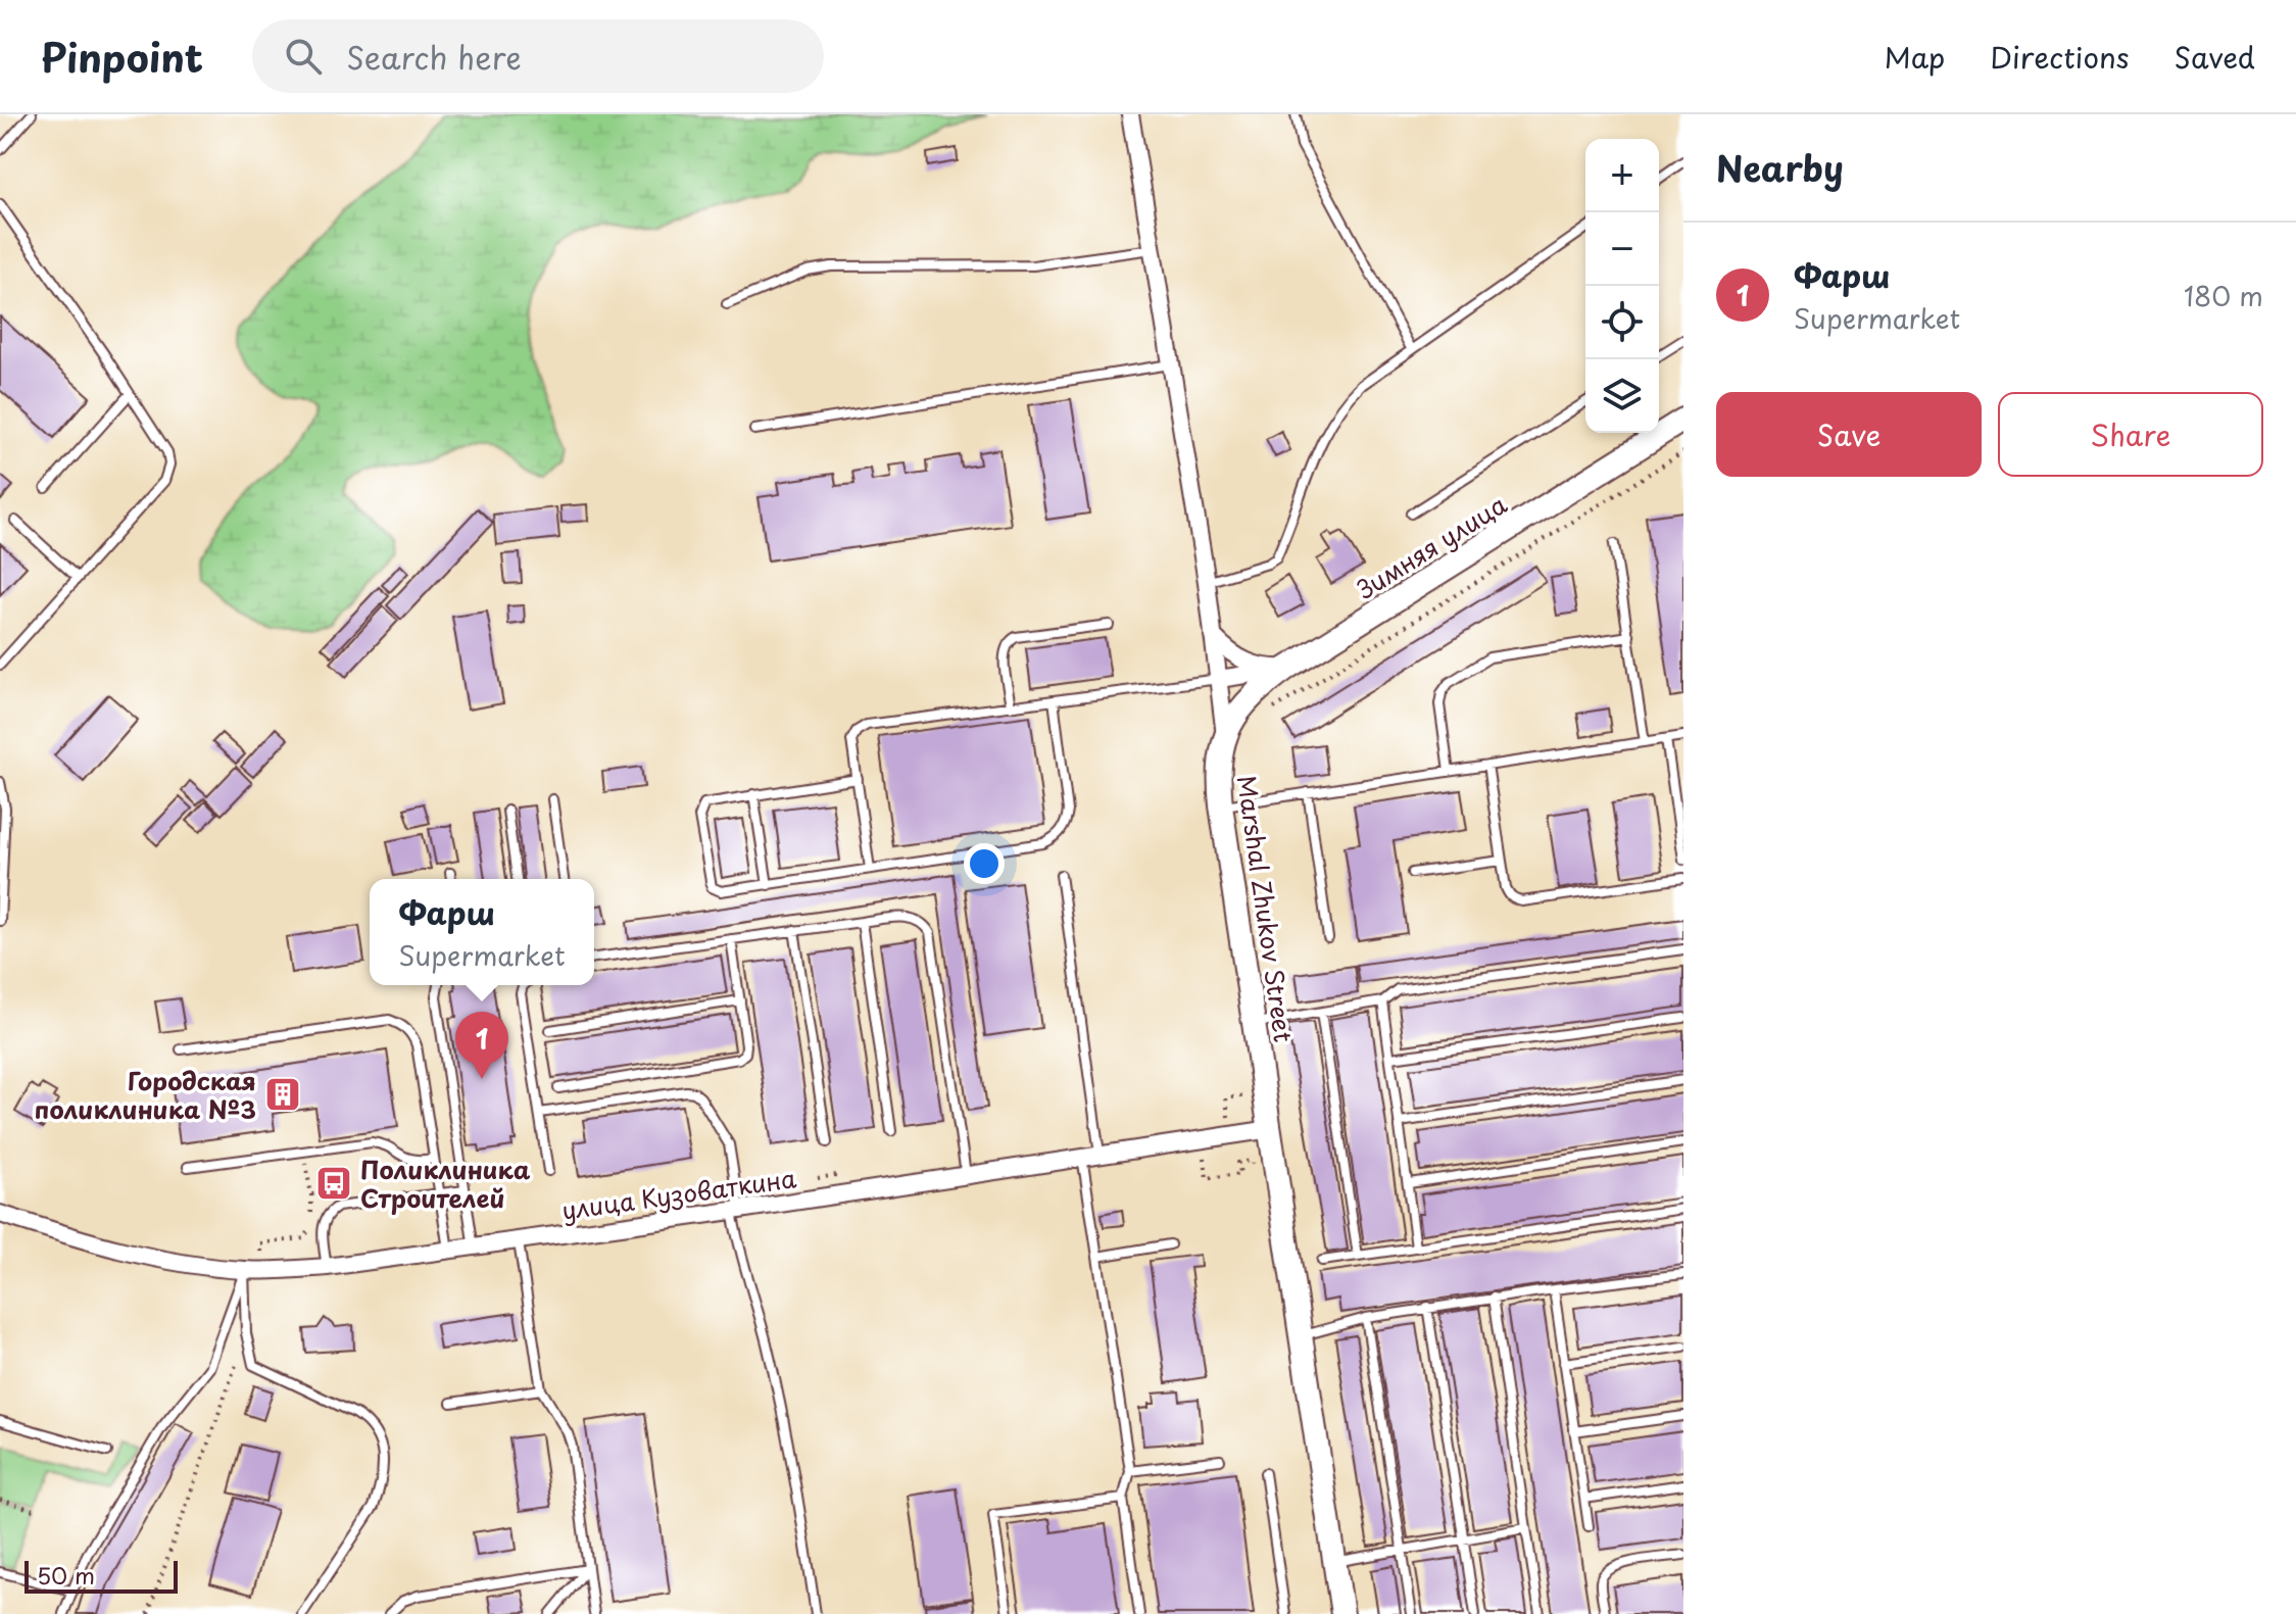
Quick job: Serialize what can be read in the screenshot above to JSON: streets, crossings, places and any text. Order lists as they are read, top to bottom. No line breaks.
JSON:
{"streets":{"main road":["Зимняя улица","Marshal Zhukov Street"],"street":["улица Кузоваткина"]},"crossings":[["Зимняя улица","Marshal Zhukov Street"],["Marshal Zhukov Street","улица Кузоваткина"]],"places":{"building":["Городская поликлиника №3"],"bus stop":["Поликлиника Строителей"]},"scale_bar":"50 m","page":{"header":"Pinpoint","search":"Search here","nav":["Map","Directions","Saved"],"heading":"Nearby","map_buttons":["+","−"],"list":[{"mark":"1","name":"Фарш","note":"Supermarket","value":"180 m"}],"buttons":["Save","Share"],"popup":["Фарш","Supermarket"],"pins":"1","scale":"50 m"}}
